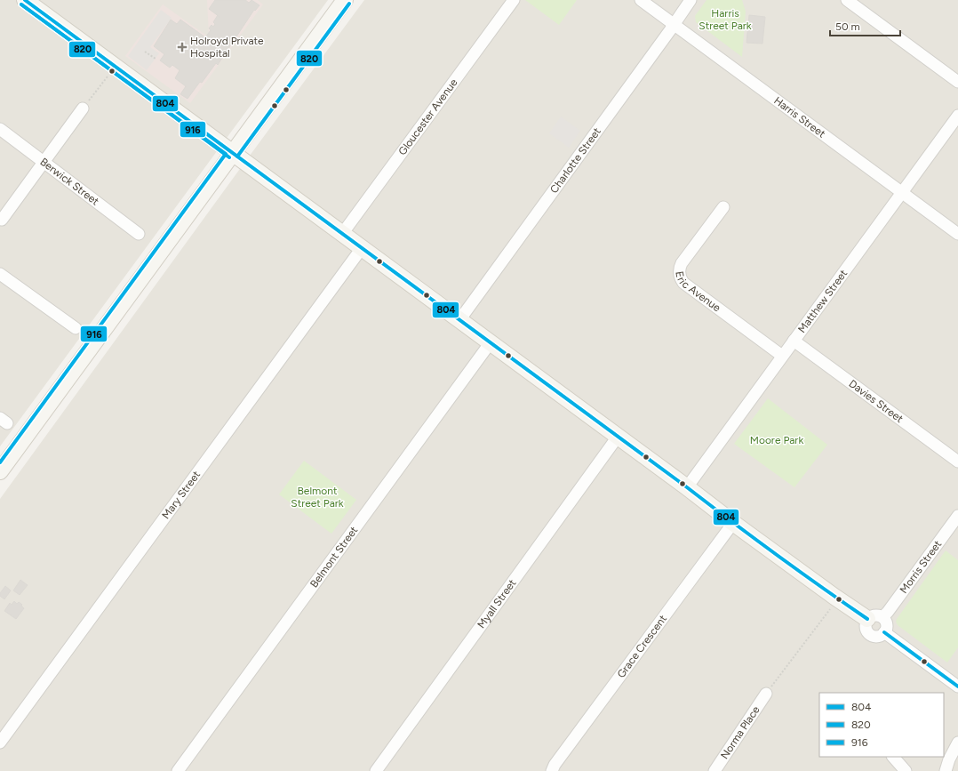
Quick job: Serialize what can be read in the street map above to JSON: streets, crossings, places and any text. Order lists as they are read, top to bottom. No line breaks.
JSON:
{"streets":{"street":["Gloucester Avenue","Harris Street","Charlotte Street","Berwick Street","Eric Avenue","Matthew Street","Davies Street","Mary Street","Belmont Street","Morris Street","Myall Street","Grace Crescent","Norma Place"]},"crossings":[["Harris Street","Charlotte Street"],["Harris Street","Matthew Street"],["Eric Avenue","Matthew Street"],["Matthew Street","Davies Street"]],"parks":["Harris Street Park","Moore Park","Belmont Street Park"],"places":{"health":["Holroyd Private Hospital"]},"lines":["transit line 804","transit line 820","transit line 916"],"legend":["804","820","916"],"scale_bar":"50 m"}
